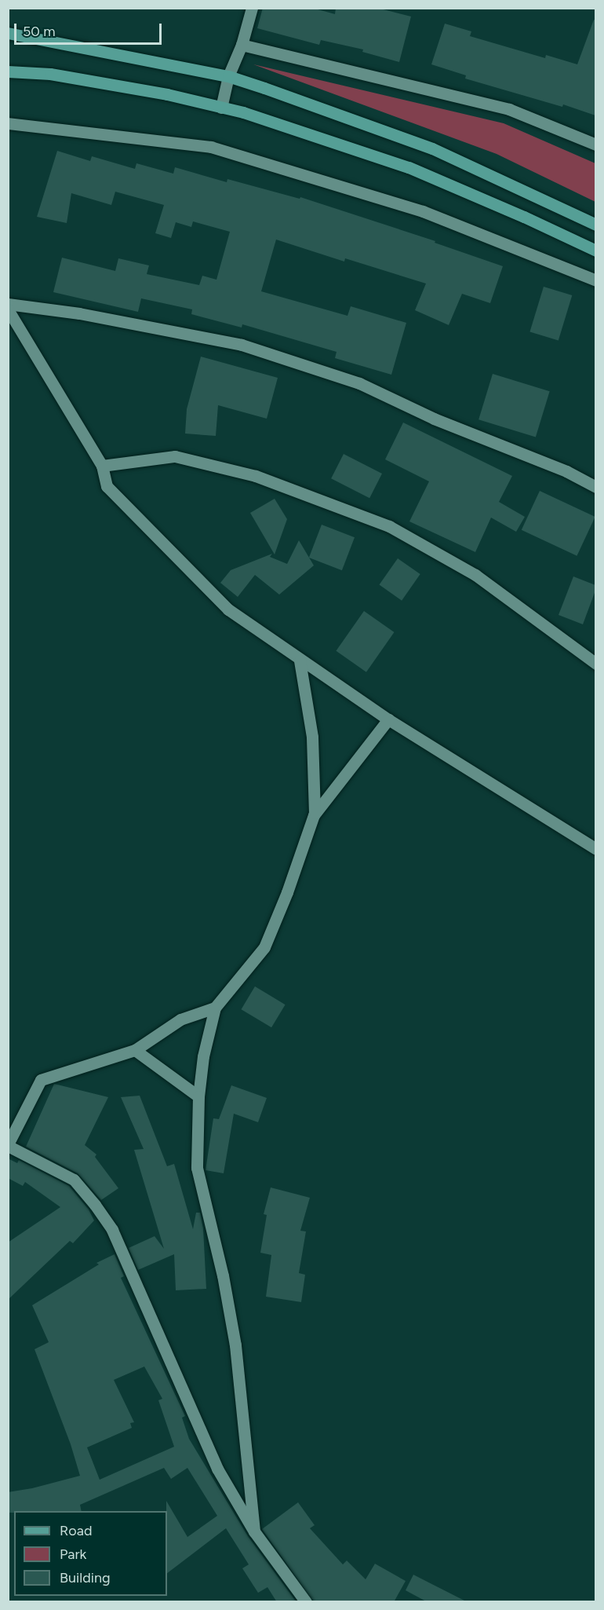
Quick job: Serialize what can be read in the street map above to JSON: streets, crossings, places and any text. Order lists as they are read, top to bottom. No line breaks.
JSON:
{"legend":["Road","Park","Building"],"scale_bar":"50 m"}
